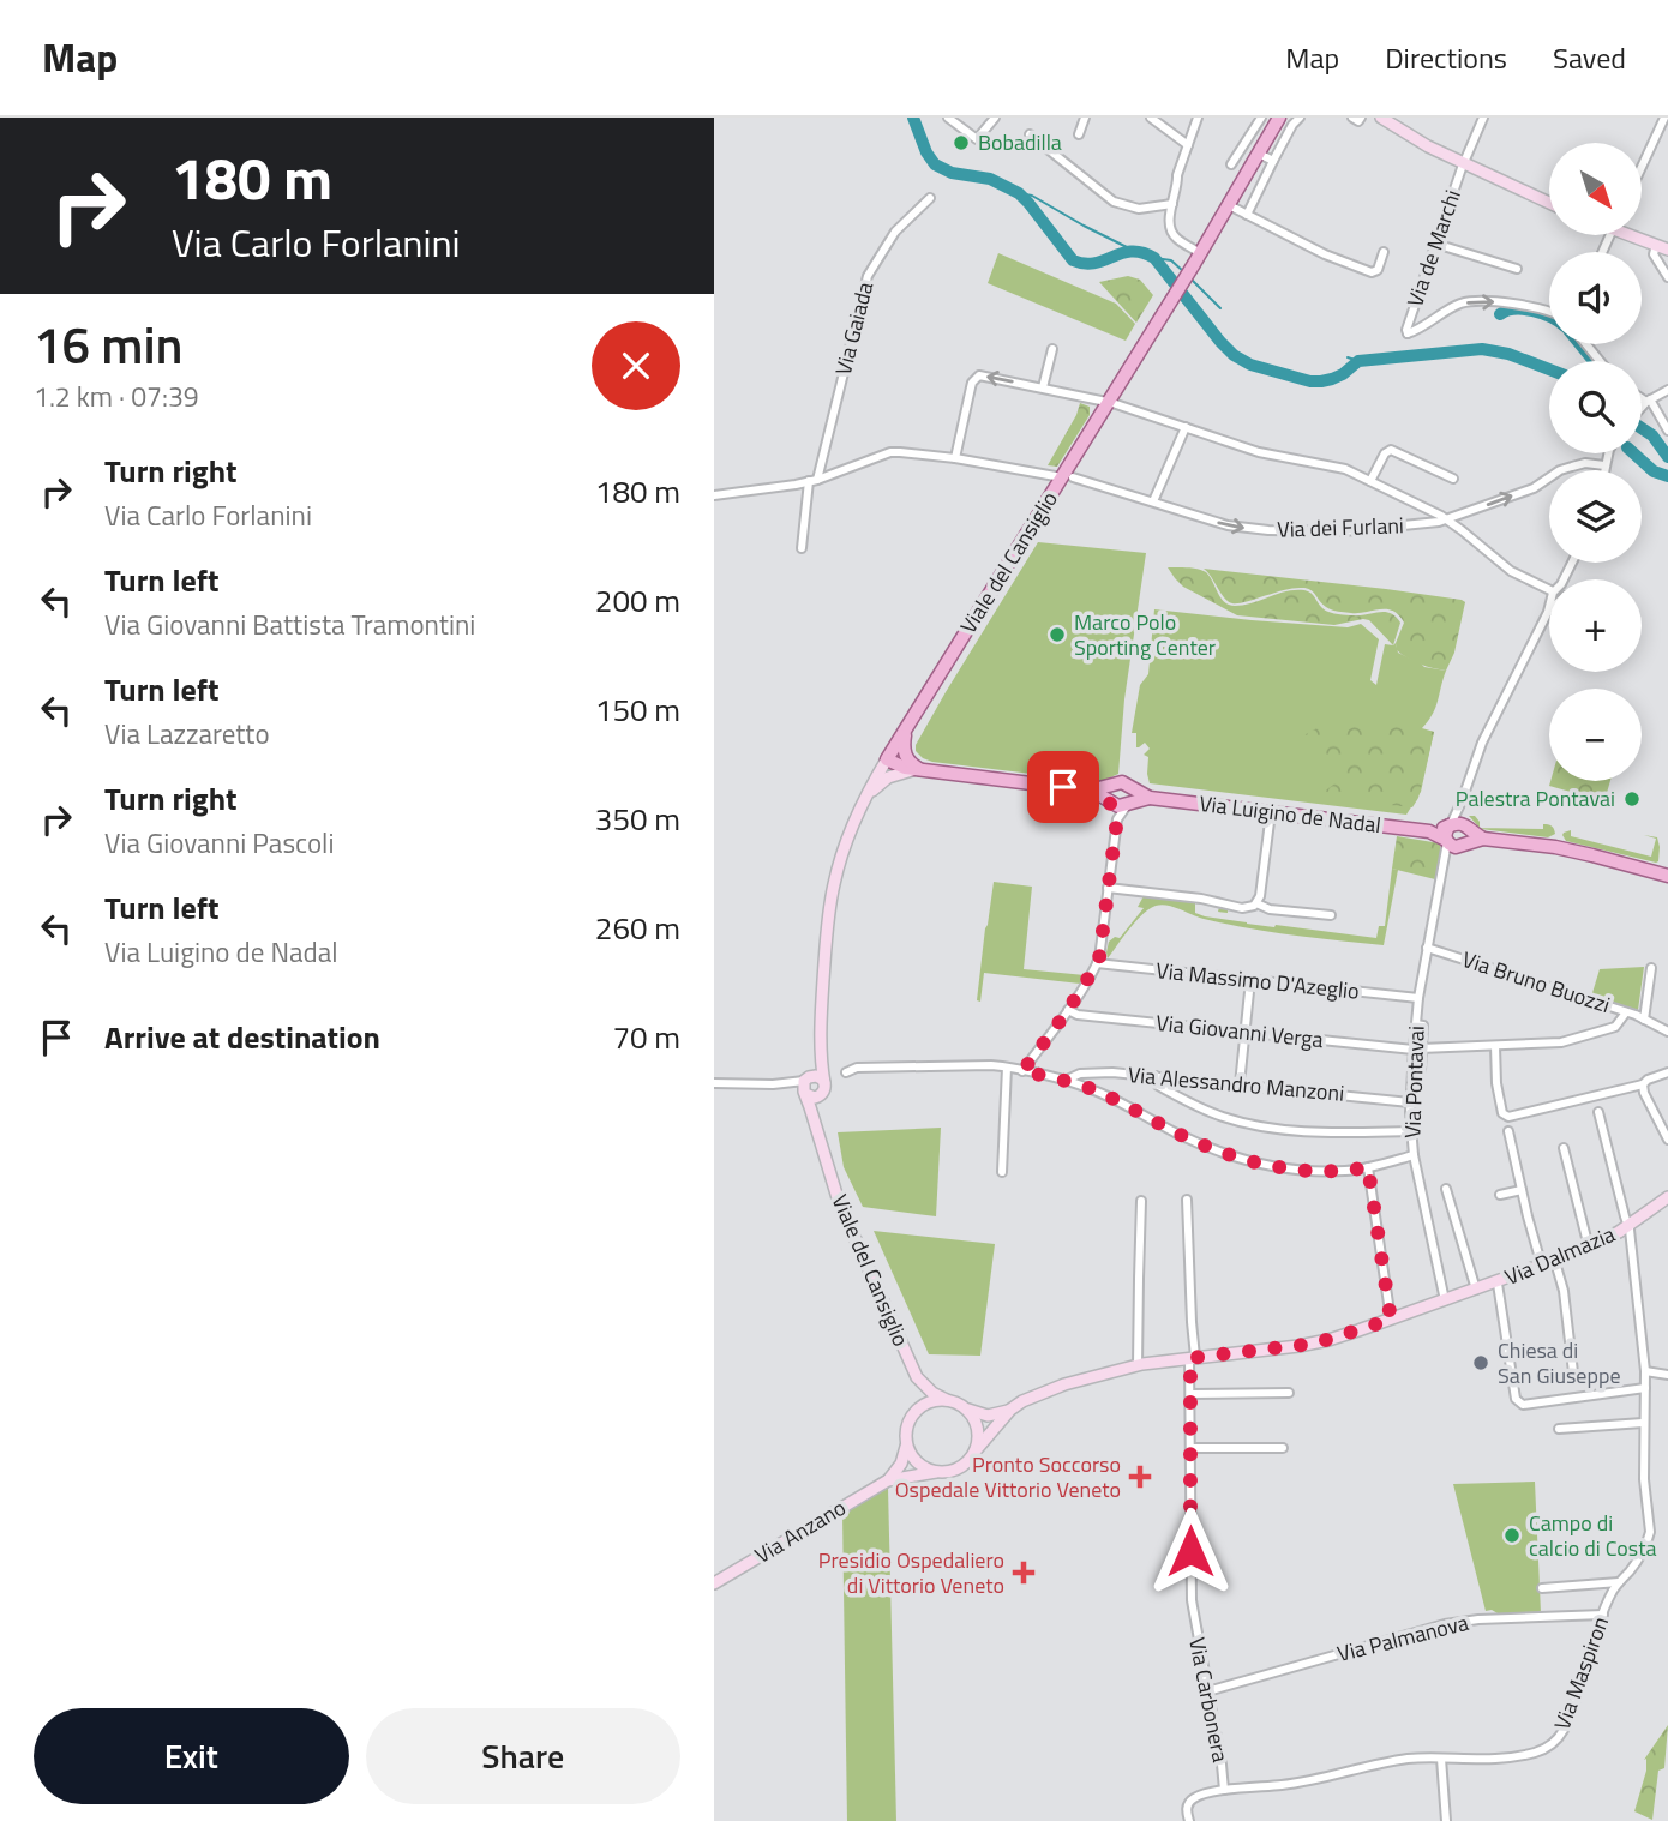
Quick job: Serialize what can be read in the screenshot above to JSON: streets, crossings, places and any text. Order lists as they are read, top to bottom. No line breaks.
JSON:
{"streets":{"main road":["Viale del Cansiglio","Via Luigino de Nadal","Via Dalmazia","Via Anzano"],"street":["Via de Marchi","Via Gaiada","Via dei Furlani","Via Massimo D'Azeglio","Via Bruno Buozzi","Via Giovanni Verga","Via Pontavai","Via Alessandro Manzoni","Via Palmanova","Via Maspiron","Via Carbonera"]},"crossings":[["Via Gaiada","Via dei Furlani"],["Via dei Furlani","Viale del Cansiglio"],["Viale del Cansiglio","Via Luigino de Nadal"],["Viale del Cansiglio","Via Anzano"],["Via Luigino de Nadal","Via Pontavai"],["Via Massimo D'Azeglio","Via Pontavai"],["Via Bruno Buozzi","Via Giovanni Verga"],["Via Bruno Buozzi","Via Pontavai"],["Via Giovanni Verga","Via Pontavai"],["Via Pontavai","Via Alessandro Manzoni"],["Via Pontavai","Via Dalmazia"],["Via Dalmazia","Via Maspiron"],["Via Dalmazia","Via Carbonera"],["Via Palmanova","Via Maspiron"],["Via Palmanova","Via Carbonera"],["Via Maspiron","Via Carbonera"]],"one_way":["Via dei Furlani"],"places":{"other":["Bobadilla","Marco Polo Sporting Center","Palestra Pontavai","Chiesa di San Giuseppe","Campo di calcio di Costa"],"health":["Pronto Soccorso Ospedale Vittorio Veneto","Presidio Ospedaliero di Vittorio Veneto"]},"north":"bottom right","page":{"header":"Map","nav":["Map","Directions","Saved"],"turn":["180 m","Via Carlo Forlanini"],"map_buttons":["+","−"],"heading":["16 min","1.2 km · 07:39"],"list":[{"name":"Turn right","note":"Via Carlo Forlanini","value":"180 m"},{"name":"Turn left","note":"Via Giovanni Battista Tramontini","value":"200 m"},{"name":"Turn left","note":"Via Lazzaretto","value":"150 m"},{"name":"Turn right","note":"Via Giovanni Pascoli","value":"350 m"},{"name":"Turn left","note":"Via Luigino de Nadal","value":"260 m"},{"name":"Arrive at destination","value":"70 m"}],"buttons":["Exit","Share"]}}
